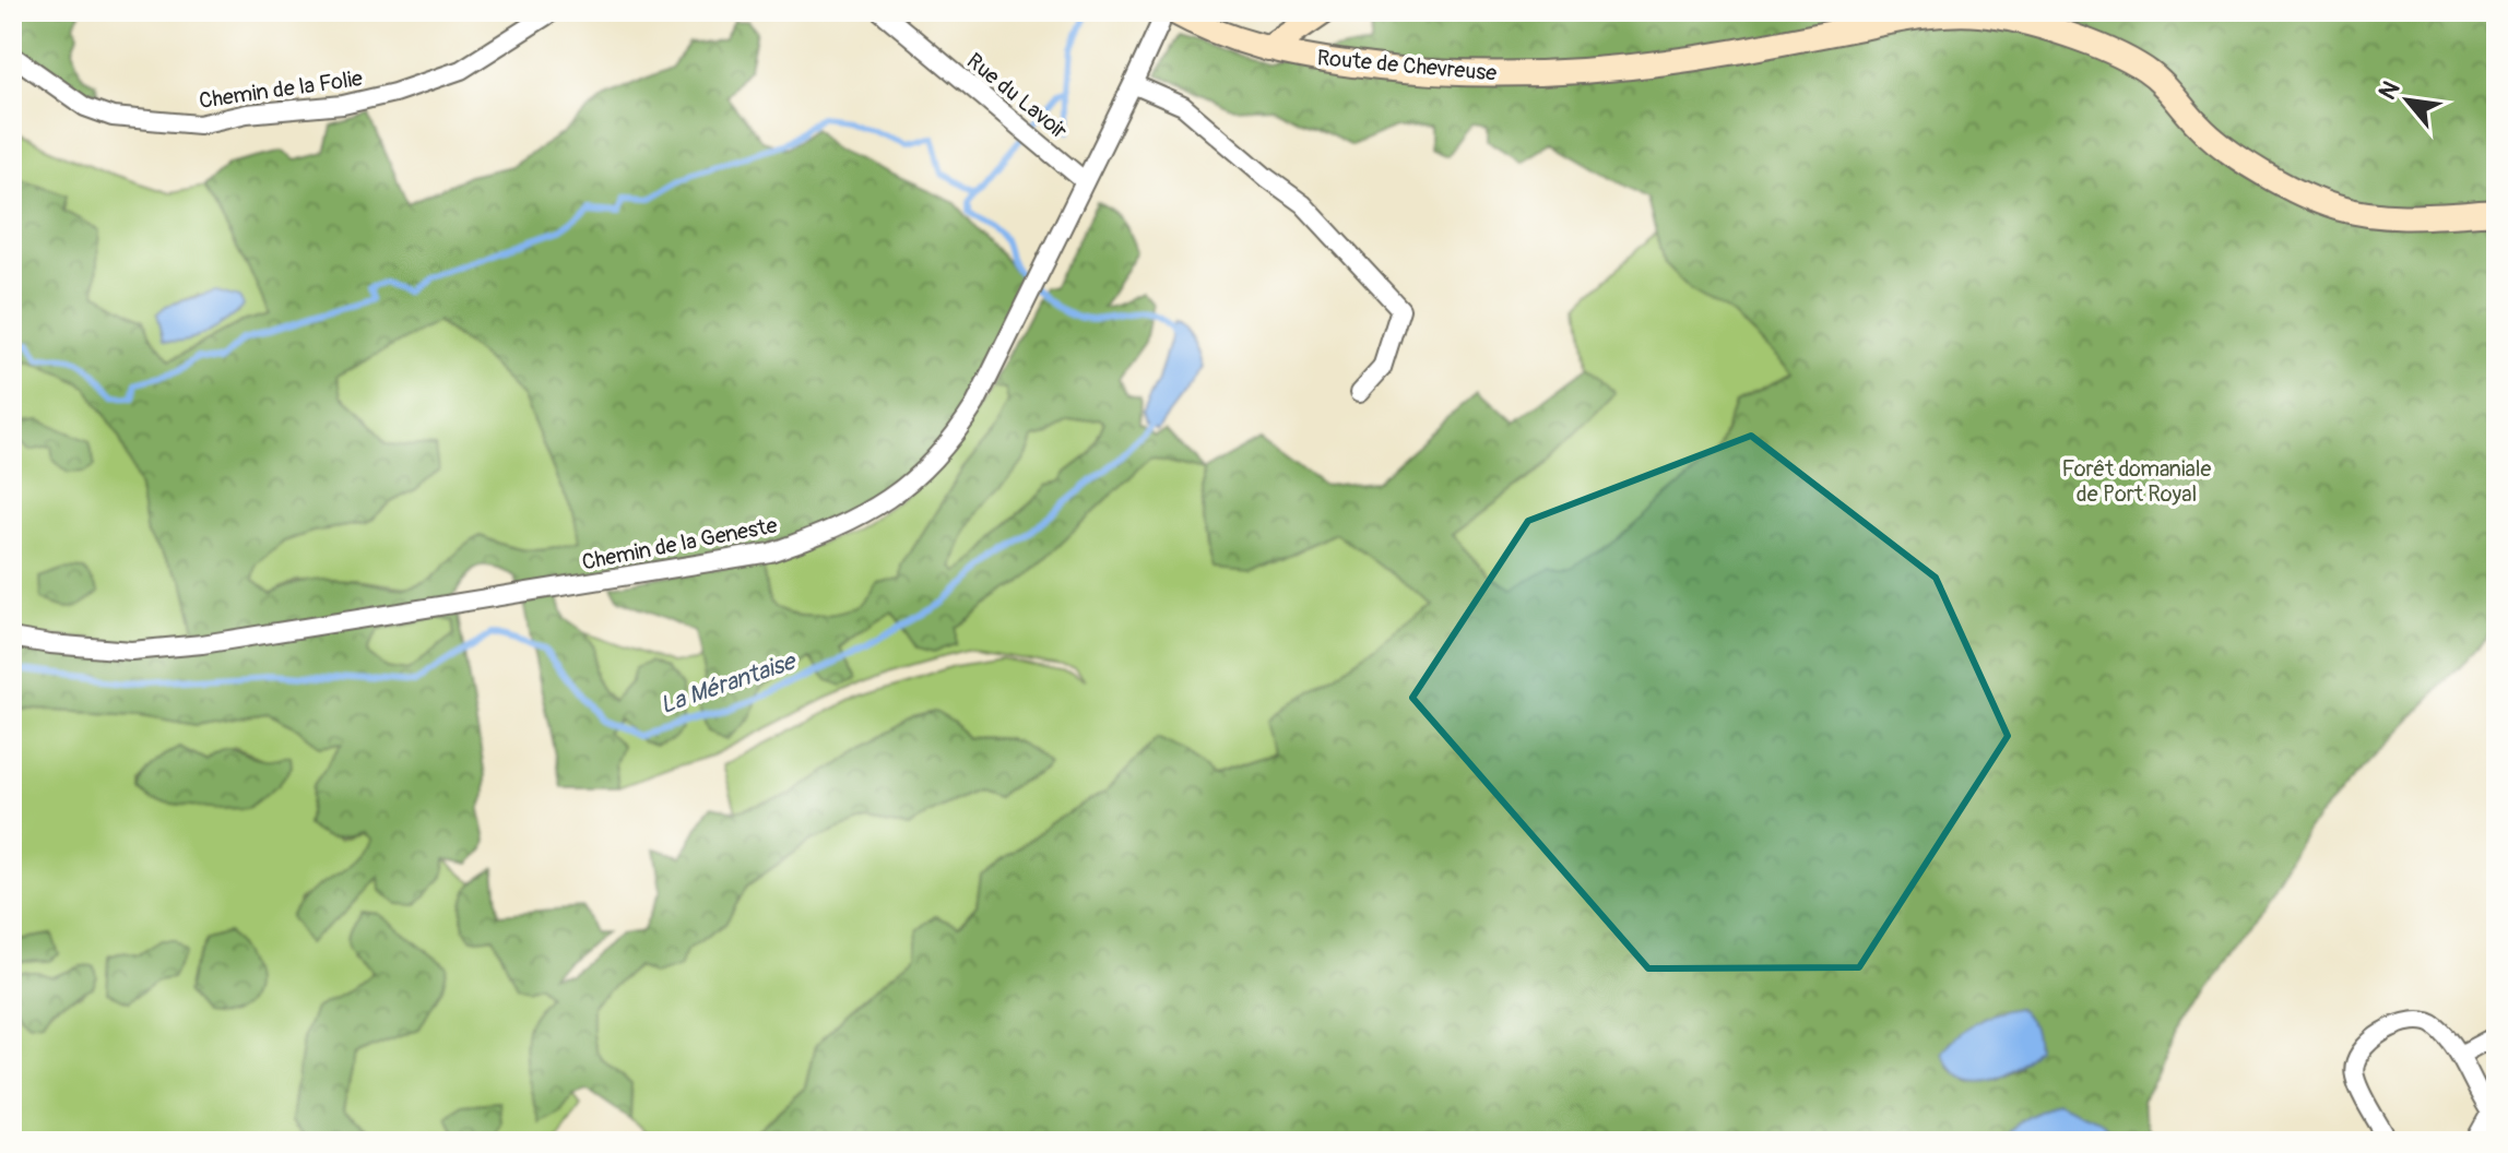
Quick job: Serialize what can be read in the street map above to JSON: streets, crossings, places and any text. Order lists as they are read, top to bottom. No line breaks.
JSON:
{"streets":{"main road":["Route de Chevreuse"],"street":["Chemin de la Folie","Rue du Lavoir","Chemin de la Geneste"]},"crossings":[["Rue du Lavoir","Chemin de la Geneste"]],"water":["La Mérantaise"],"parks":["Forêt domaniale de Port Royal"],"north":"top left"}
